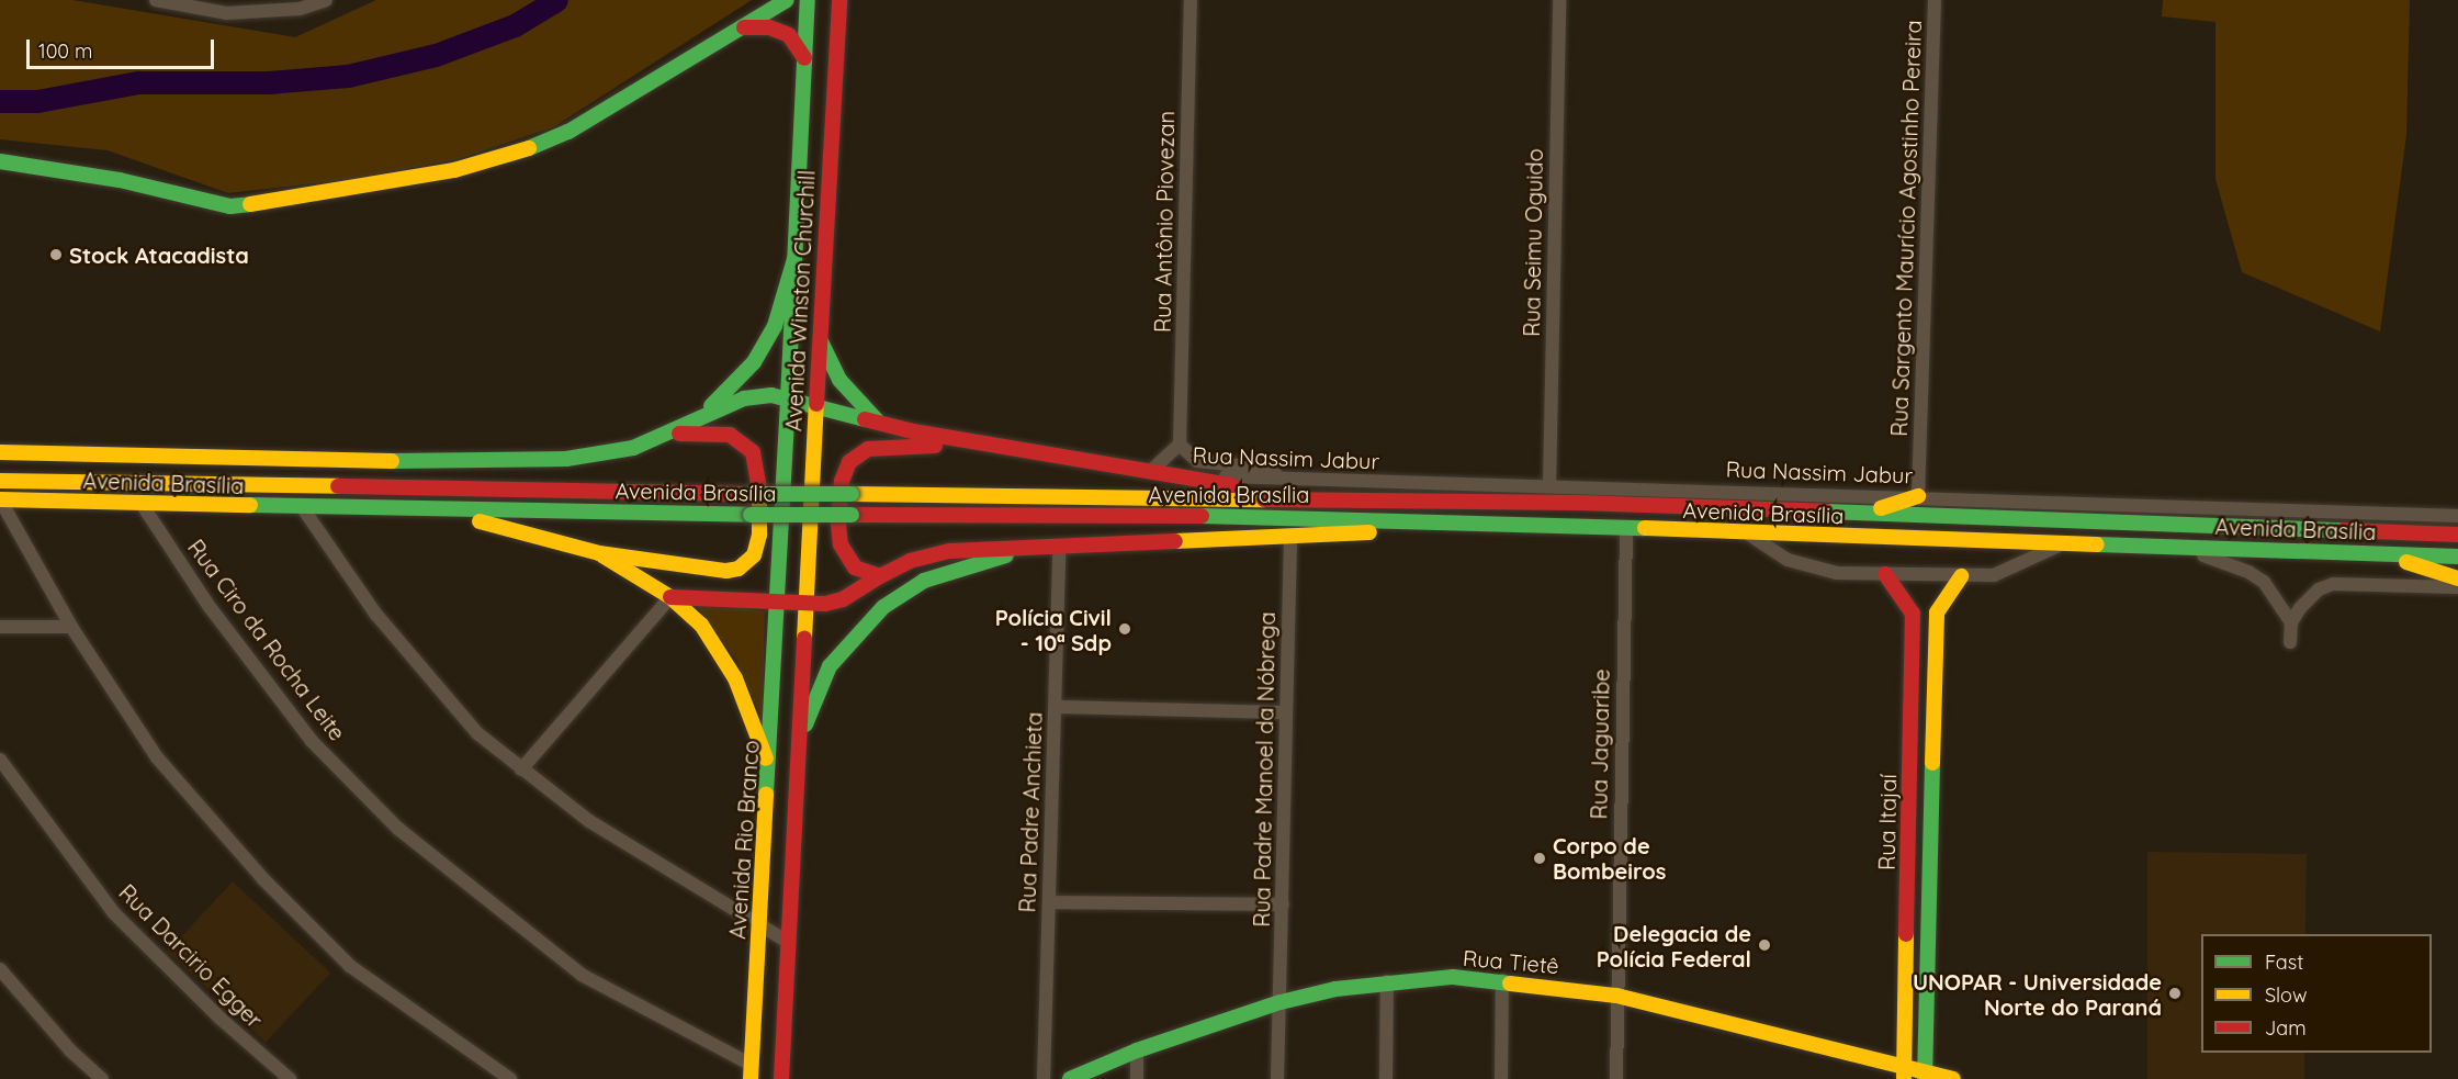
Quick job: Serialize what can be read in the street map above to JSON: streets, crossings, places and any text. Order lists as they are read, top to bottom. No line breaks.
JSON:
{"streets":{"main road":["Avenida Winston Churchill","Avenida Brasília","Rua Itajaí","Avenida Rio Branco","Rua Tietê"],"street":["Rua Antônio Piovezan","Rua Sargento Maurício Agostinho Pereira","Rua Seimu Oguido","Rua Nassim Jabur","Rua Ciro da Rocha Leite","Rua Jaguaribe","Rua Padre Manoel da Nóbrega","Rua Padre Anchieta","Rua Darcirio Egger"]},"crossings":[["Rua Sargento Maurício Agostinho Pereira","Rua Nassim Jabur"],["Rua Seimu Oguido","Rua Nassim Jabur"],["Avenida Winston Churchill","Avenida Rio Branco"],["Avenida Brasília","Rua Ciro da Rocha Leite"],["Avenida Brasília","Rua Jaguaribe"],["Rua Ciro da Rocha Leite","Avenida Rio Branco"],["Rua Jaguaribe","Rua Tietê"],["Rua Padre Manoel da Nóbrega","Rua Tietê"],["Rua Itajaí","Rua Tietê"]],"places":["Stock Atacadista","Polícia Civil - 10ª Sdp","Corpo de Bombeiros","Delegacia de Polícia Federal","UNOPAR - Universidade Norte do Paraná"],"legend":["Fast","Slow","Jam"],"scale_bar":"100 m"}
